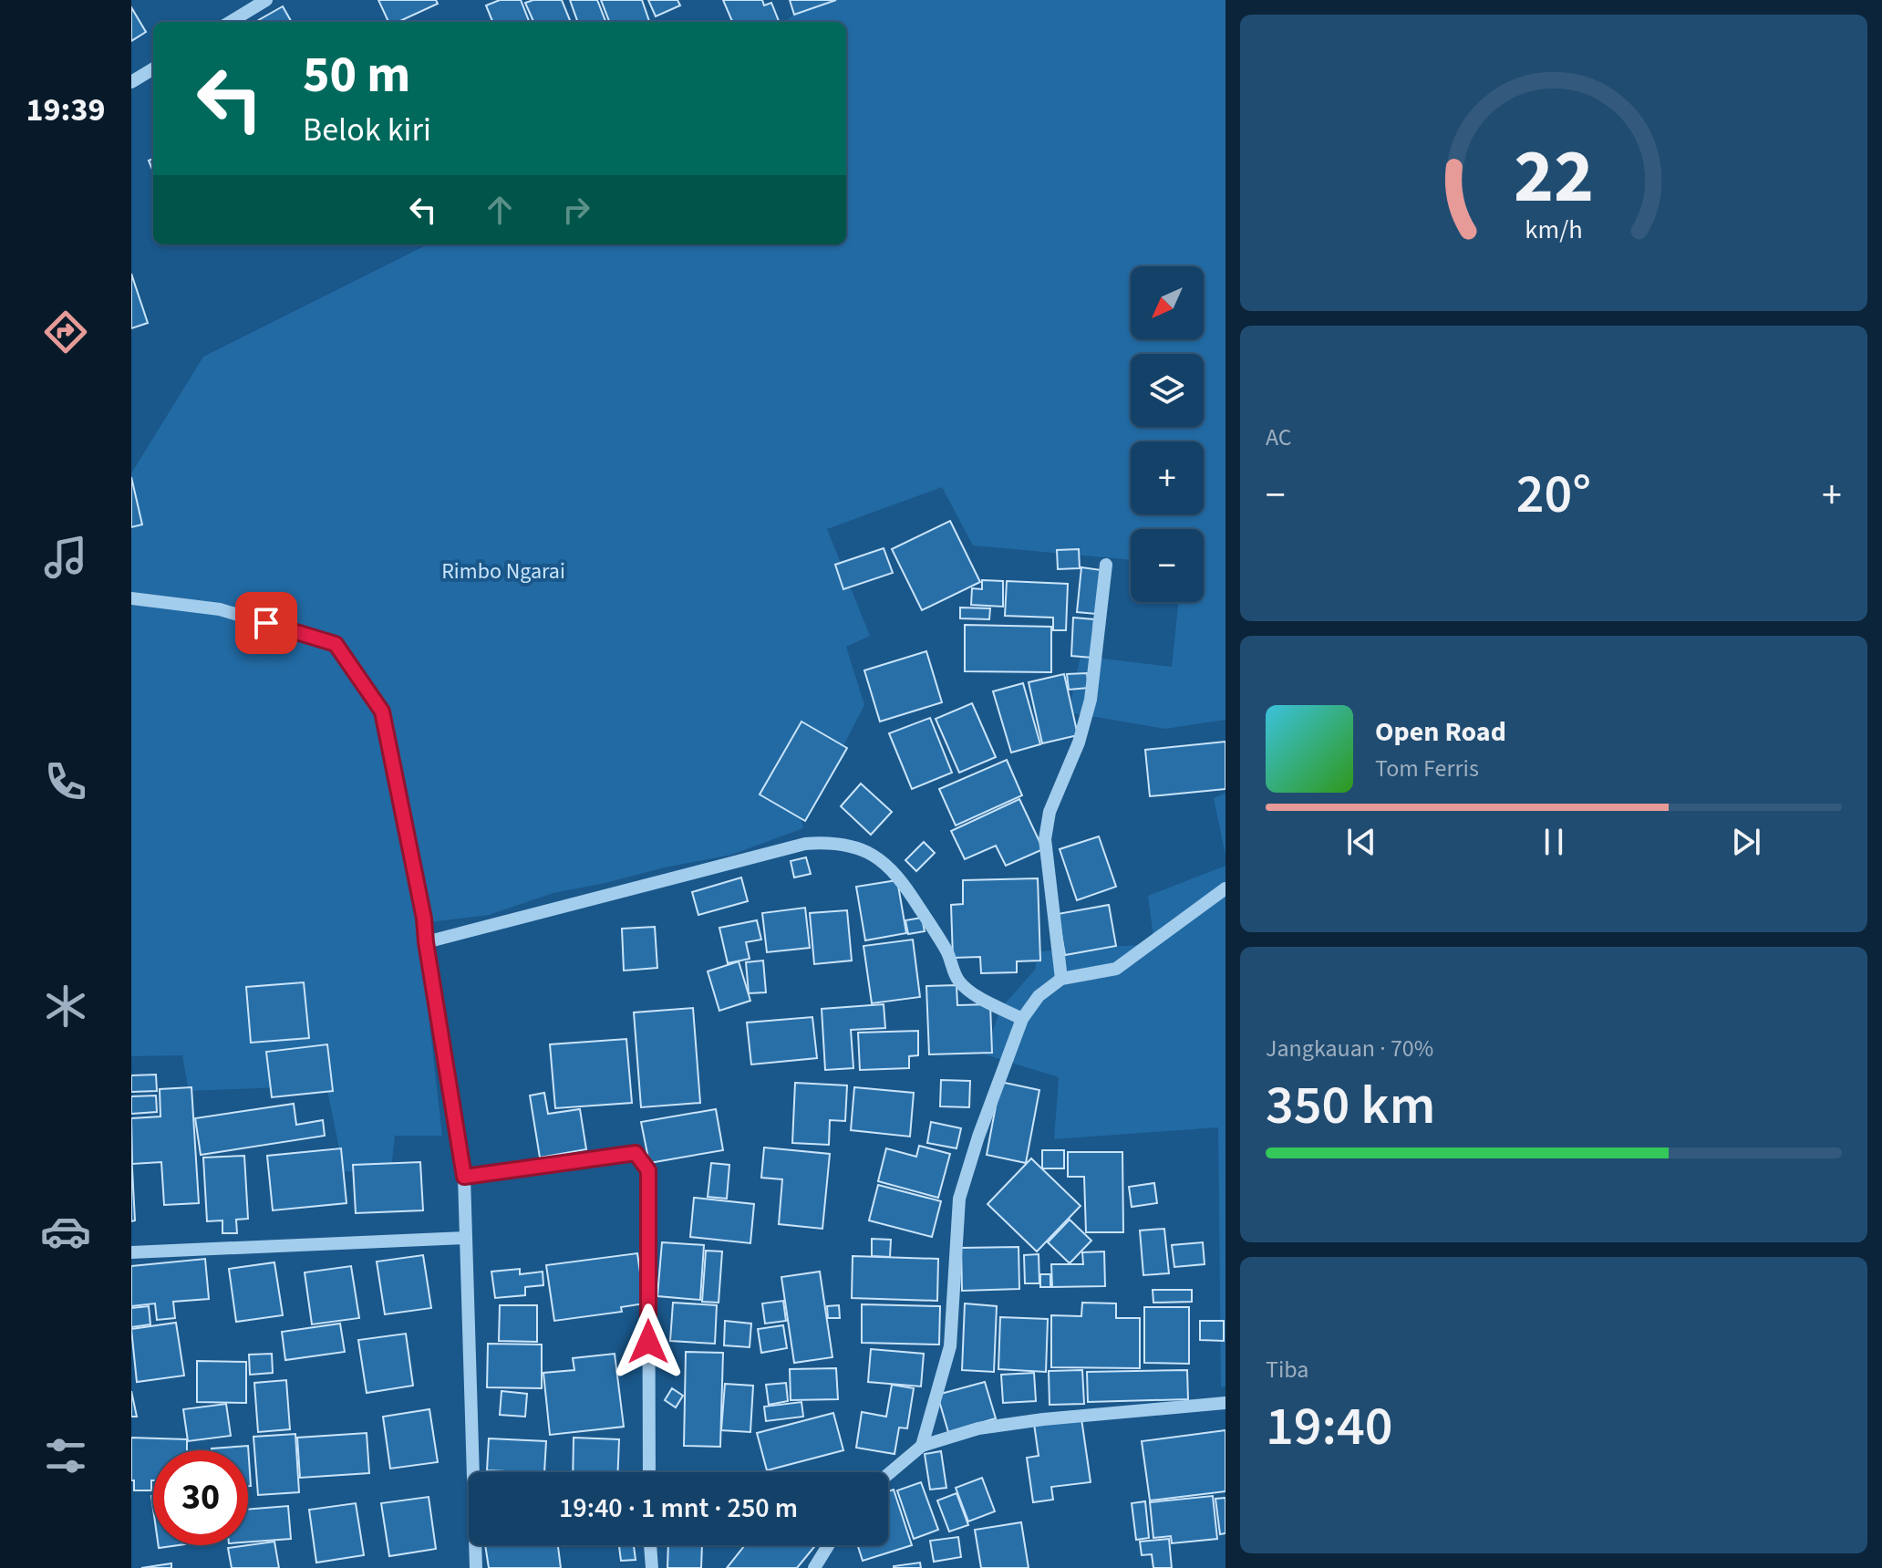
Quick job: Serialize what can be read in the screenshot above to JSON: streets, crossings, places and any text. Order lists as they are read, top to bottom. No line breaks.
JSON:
{"parks":["Rimbo Ngarai"],"north":"bottom left","page":{"tabs":"19:39","turn":["50 m","Belok kiri"],"map_buttons":["+","−"],"tile":["AC",["Jangkauan · 70%","350 km"],["Tiba","19:40"]],"heat":["−","20°","+"],"song":["Open Road","Tom Ferris"],"limit":"30","trip":"19:40 · 1 mnt · 250 m","gauge":["22","km/h"]}}
